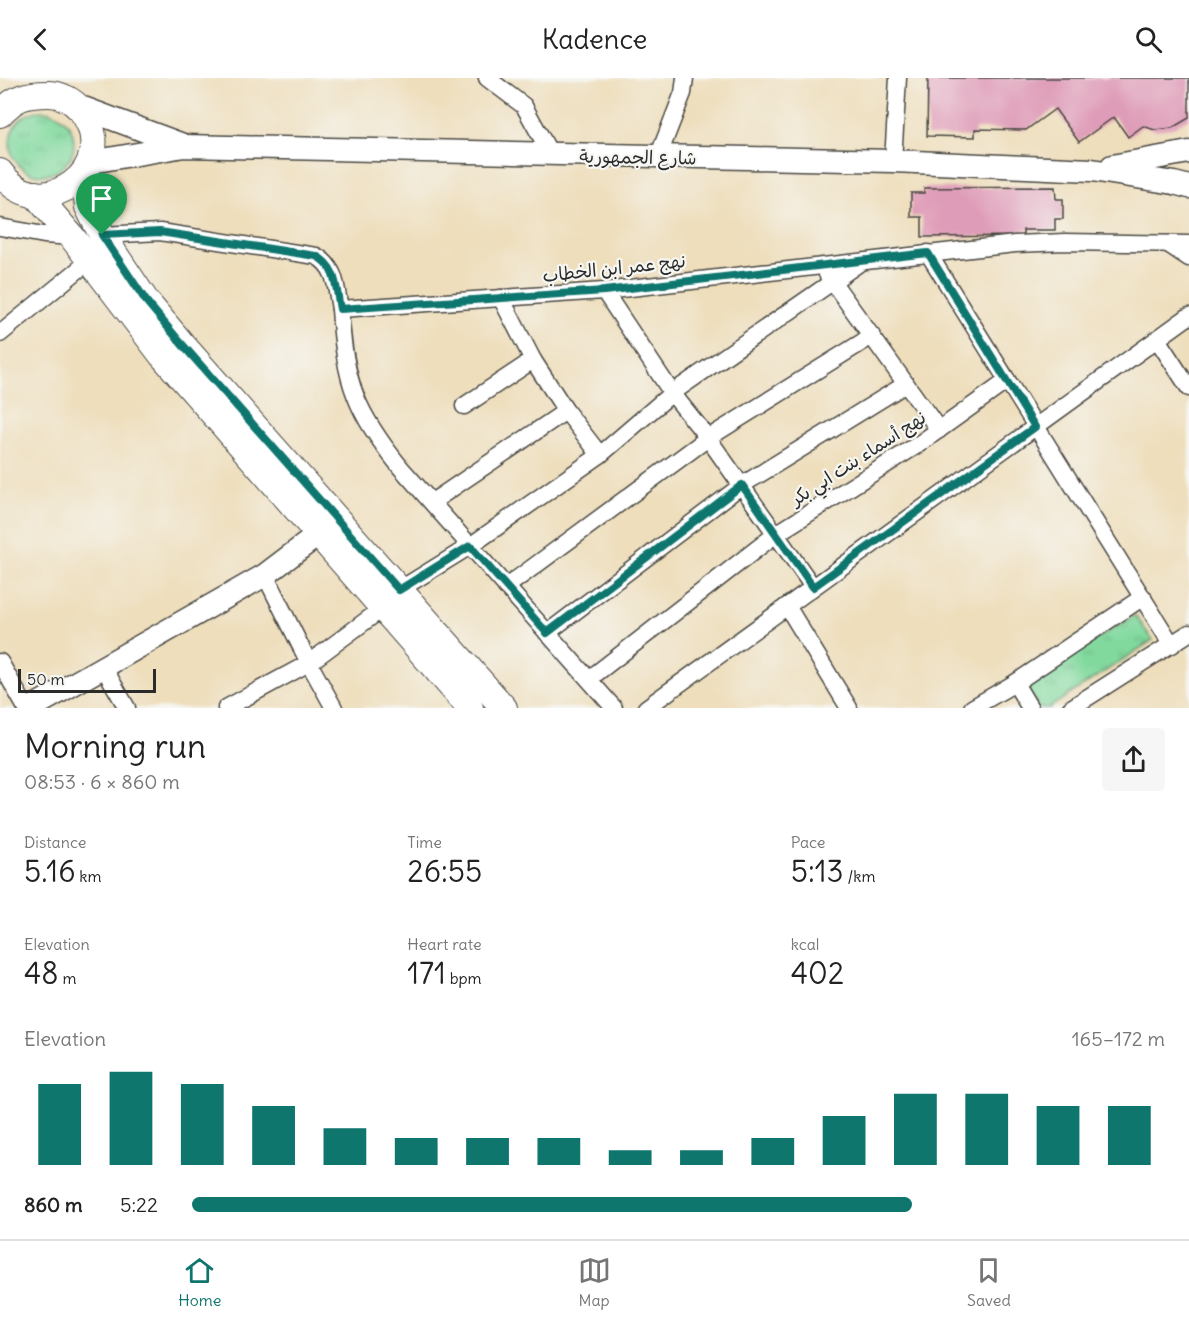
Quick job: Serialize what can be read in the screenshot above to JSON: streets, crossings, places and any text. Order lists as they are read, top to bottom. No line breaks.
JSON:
{"streets":{"main road":["شارع الجمهورية"],"street":["نهج عمر ابن الخطاب","نهج أسماء بنت ابي بكر"]},"scale_bar":"50 m","page":{"header":"Kadence","scale":"50 m","heading":["Morning run","08:53 · 6 × 860 m"],"stats":[["Distance","5.16 km"],["Time","26:55"],["Pace","5:13 /km"],["Elevation","48 m"],["Heart rate","171 bpm"],["kcal","402"]],"chart":["Elevation","165–172 m"],"list":[{"name":"860 m","note":"5:22"}],"tabs":["Home","Map","Saved"]}}
